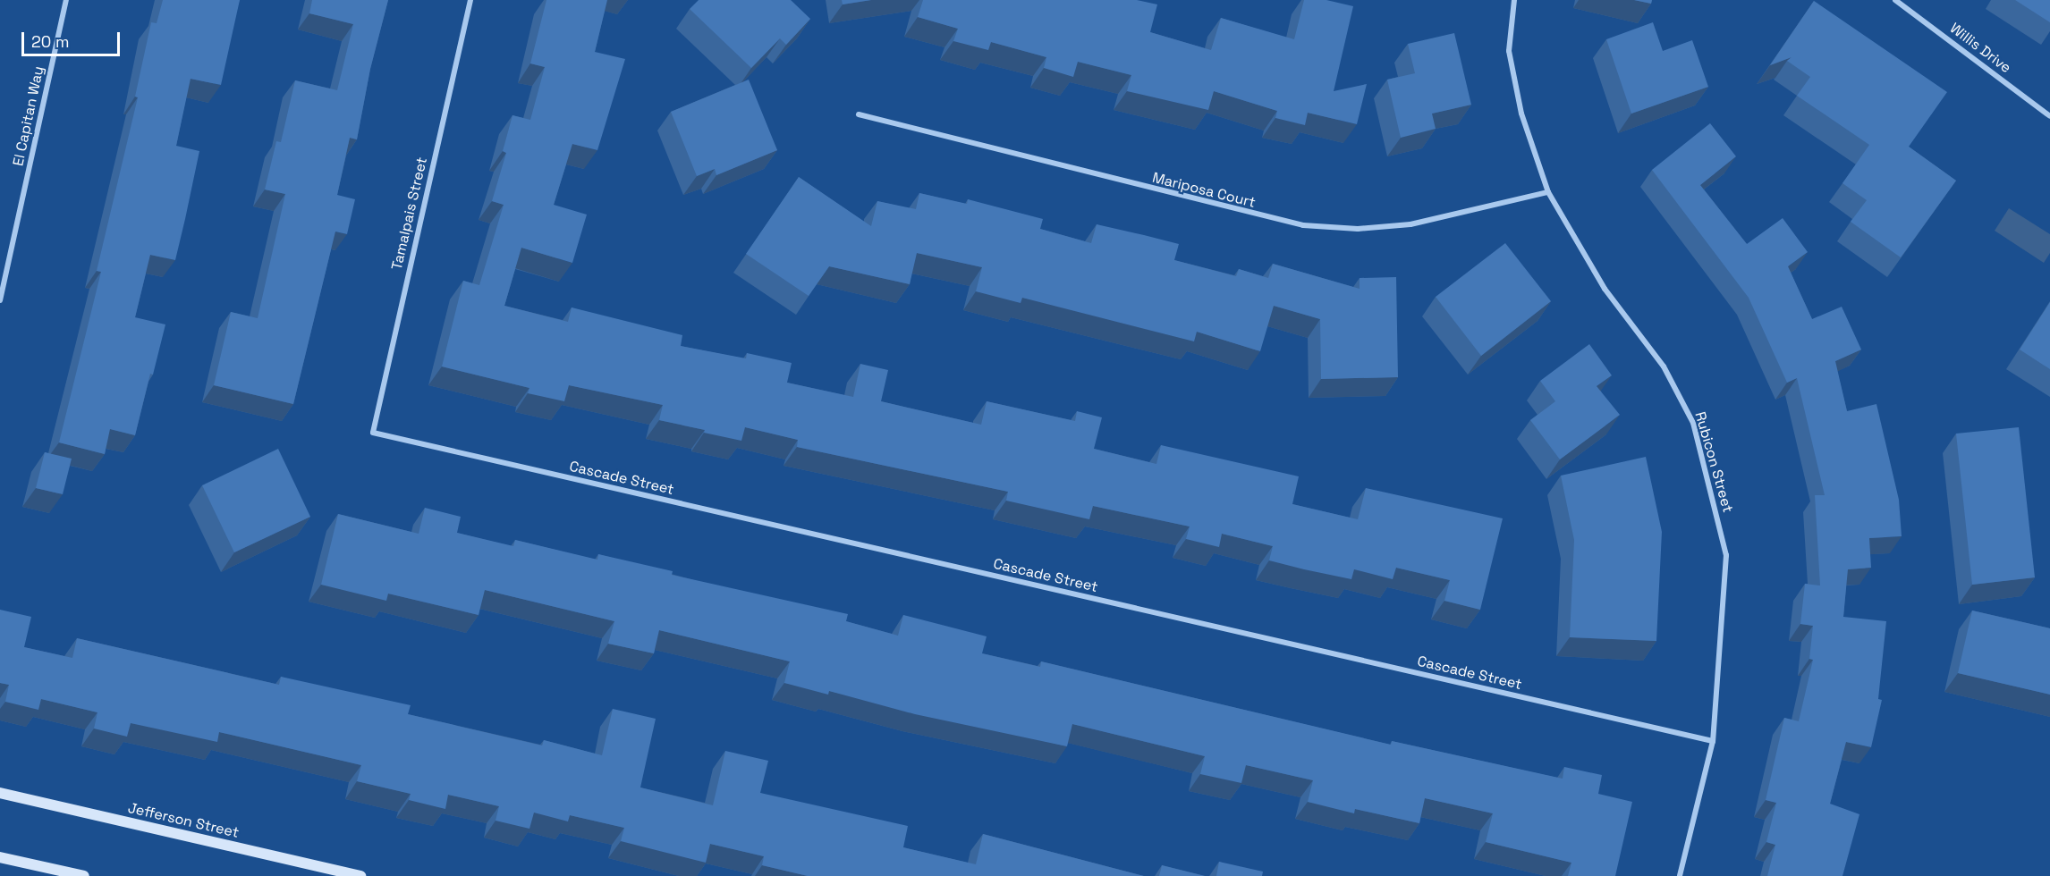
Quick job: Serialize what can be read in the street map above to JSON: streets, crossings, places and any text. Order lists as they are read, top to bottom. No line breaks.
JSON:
{"streets":{"main road":["Jefferson Street"],"street":["Willis Drive","El Capitan Way","Mariposa Court","Tamalpais Street","Rubicon Street","Cascade Street"]},"crossings":[["Mariposa Court","Rubicon Street"],["Tamalpais Street","Cascade Street"],["Rubicon Street","Cascade Street"]],"scale_bar":"20 m"}
